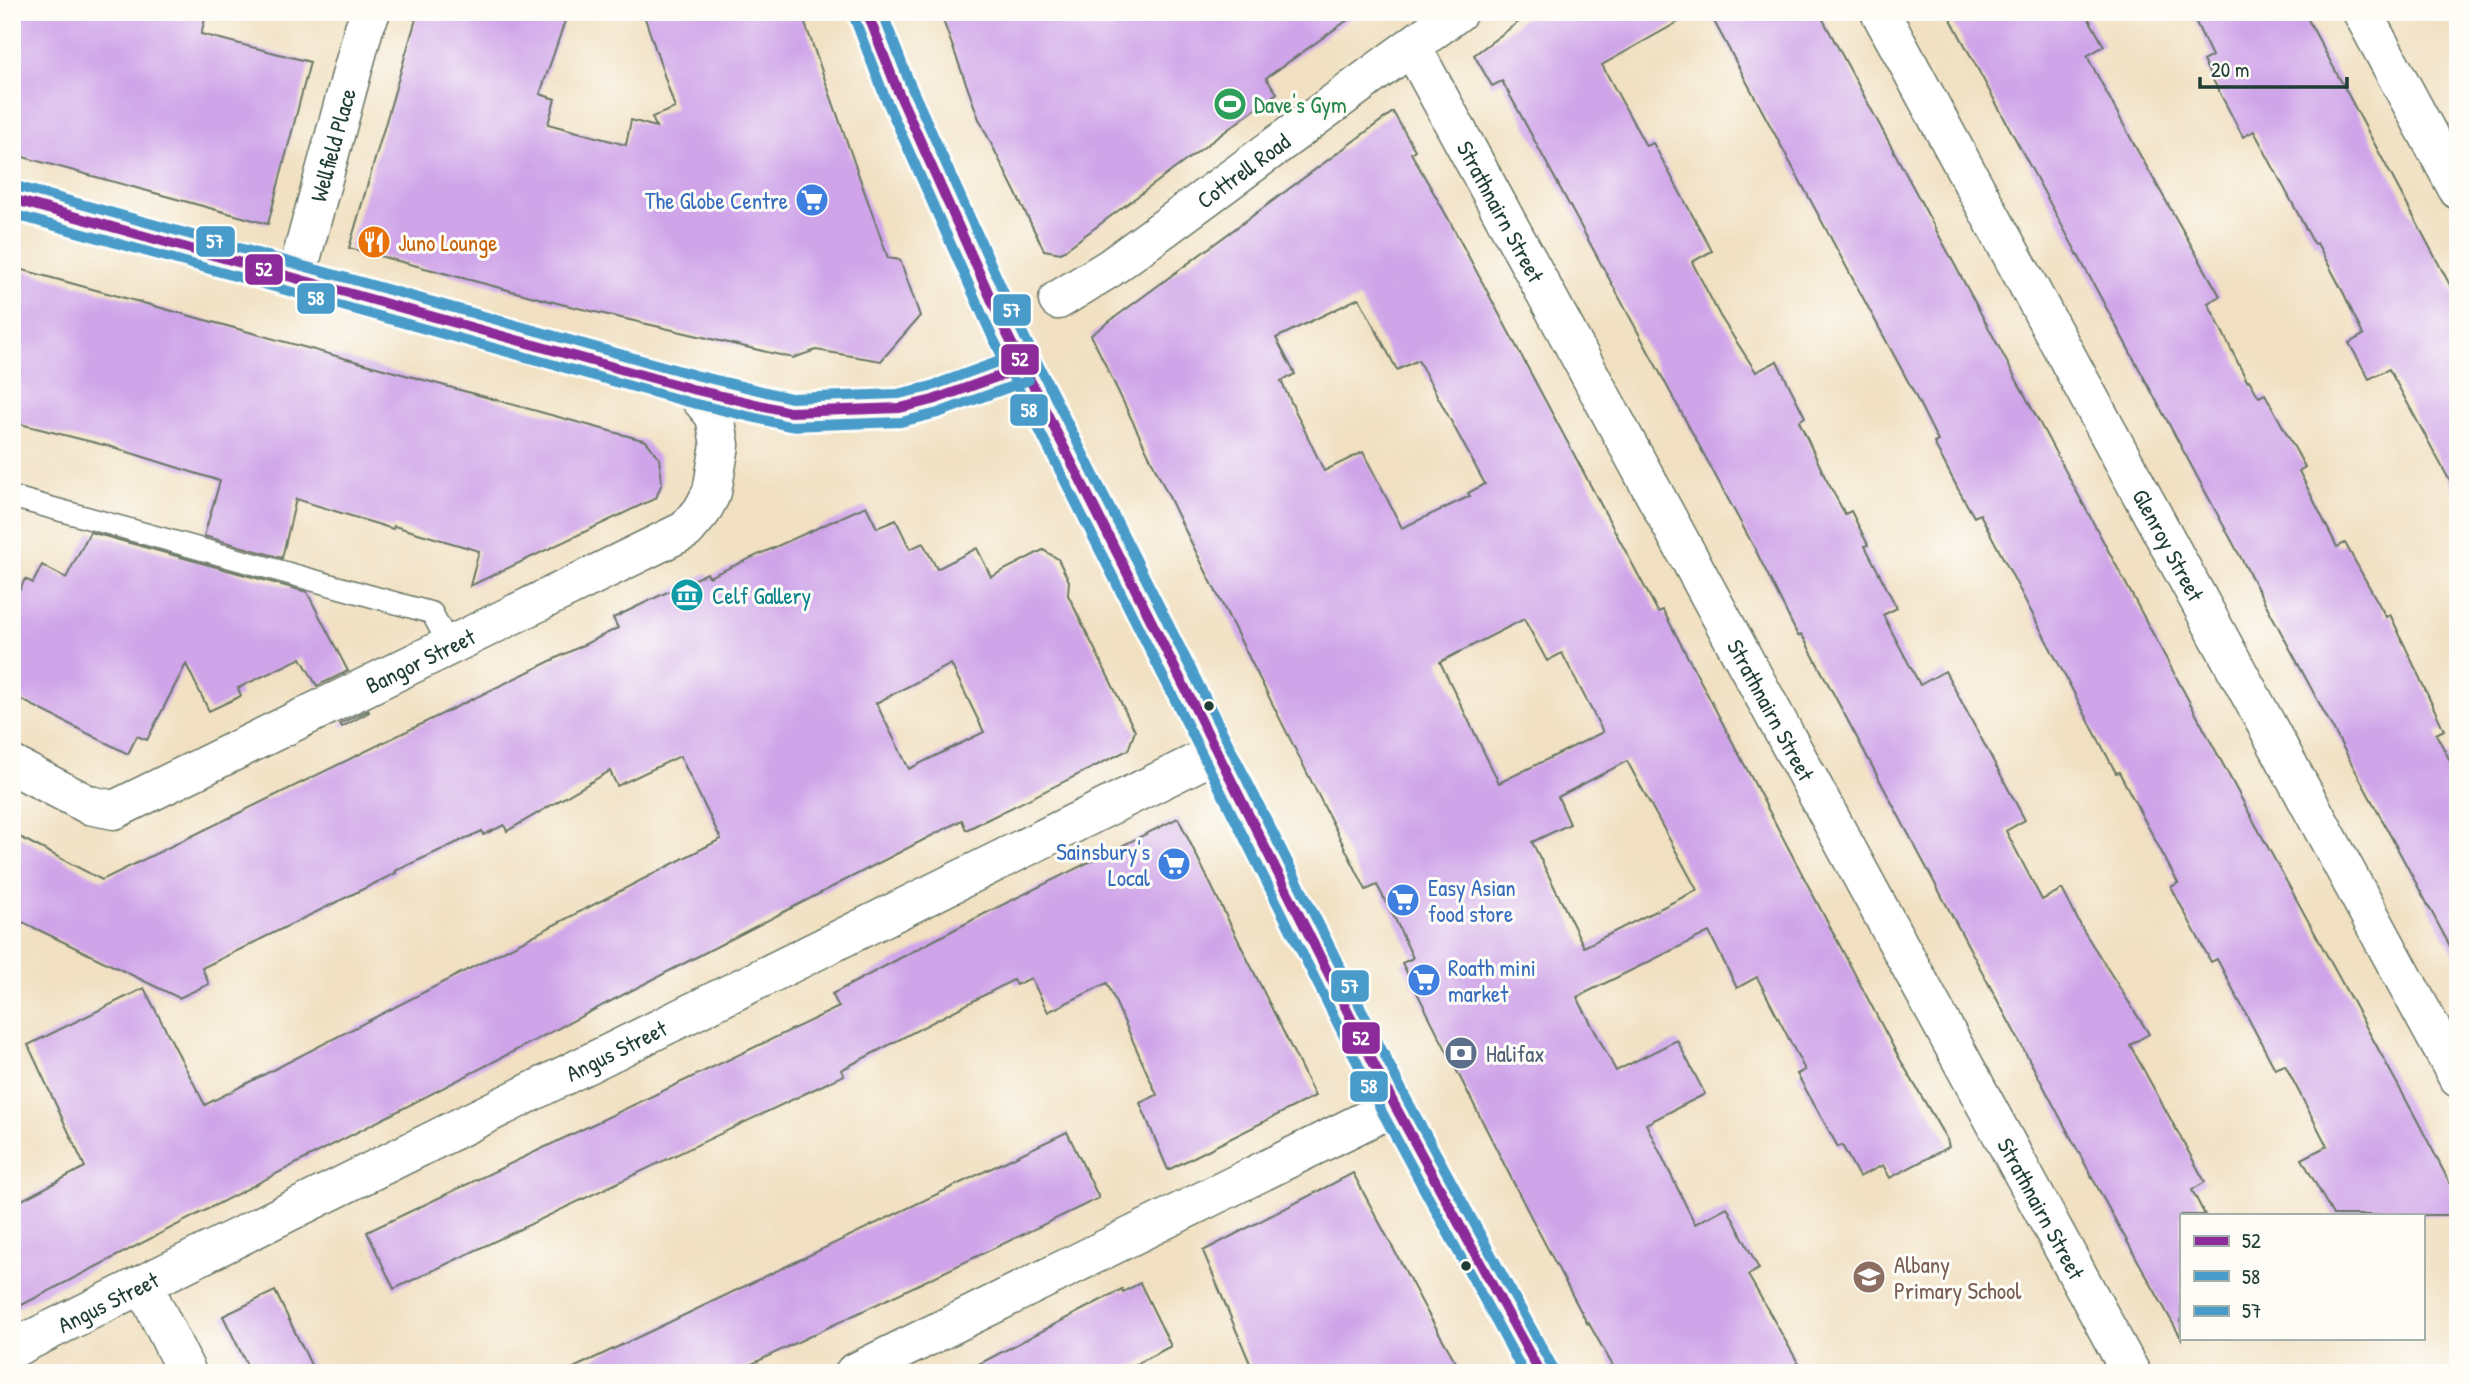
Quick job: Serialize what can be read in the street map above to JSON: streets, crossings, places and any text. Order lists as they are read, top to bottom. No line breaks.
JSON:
{"streets":{"street":["Wellfield Place","Cottrell Road","Strathnairn Street","Glenroy Street","Bangor Street","Angus Street"]},"crossings":[["Cottrell Road","Strathnairn Street"]],"places":{"sports":["Dave's Gym"],"supermarket":["The Globe Centre","Sainsbury's Local","Easy Asian food store","Roath mini market"],"restaurant":["Juno Lounge"],"museum":["Celf Gallery"],"bank":["Halifax"],"school or university":["Albany Primary School"]},"lines":["transit line 52","transit line 57","transit line 58"],"legend":["52","58","57"],"scale_bar":"20 m"}
